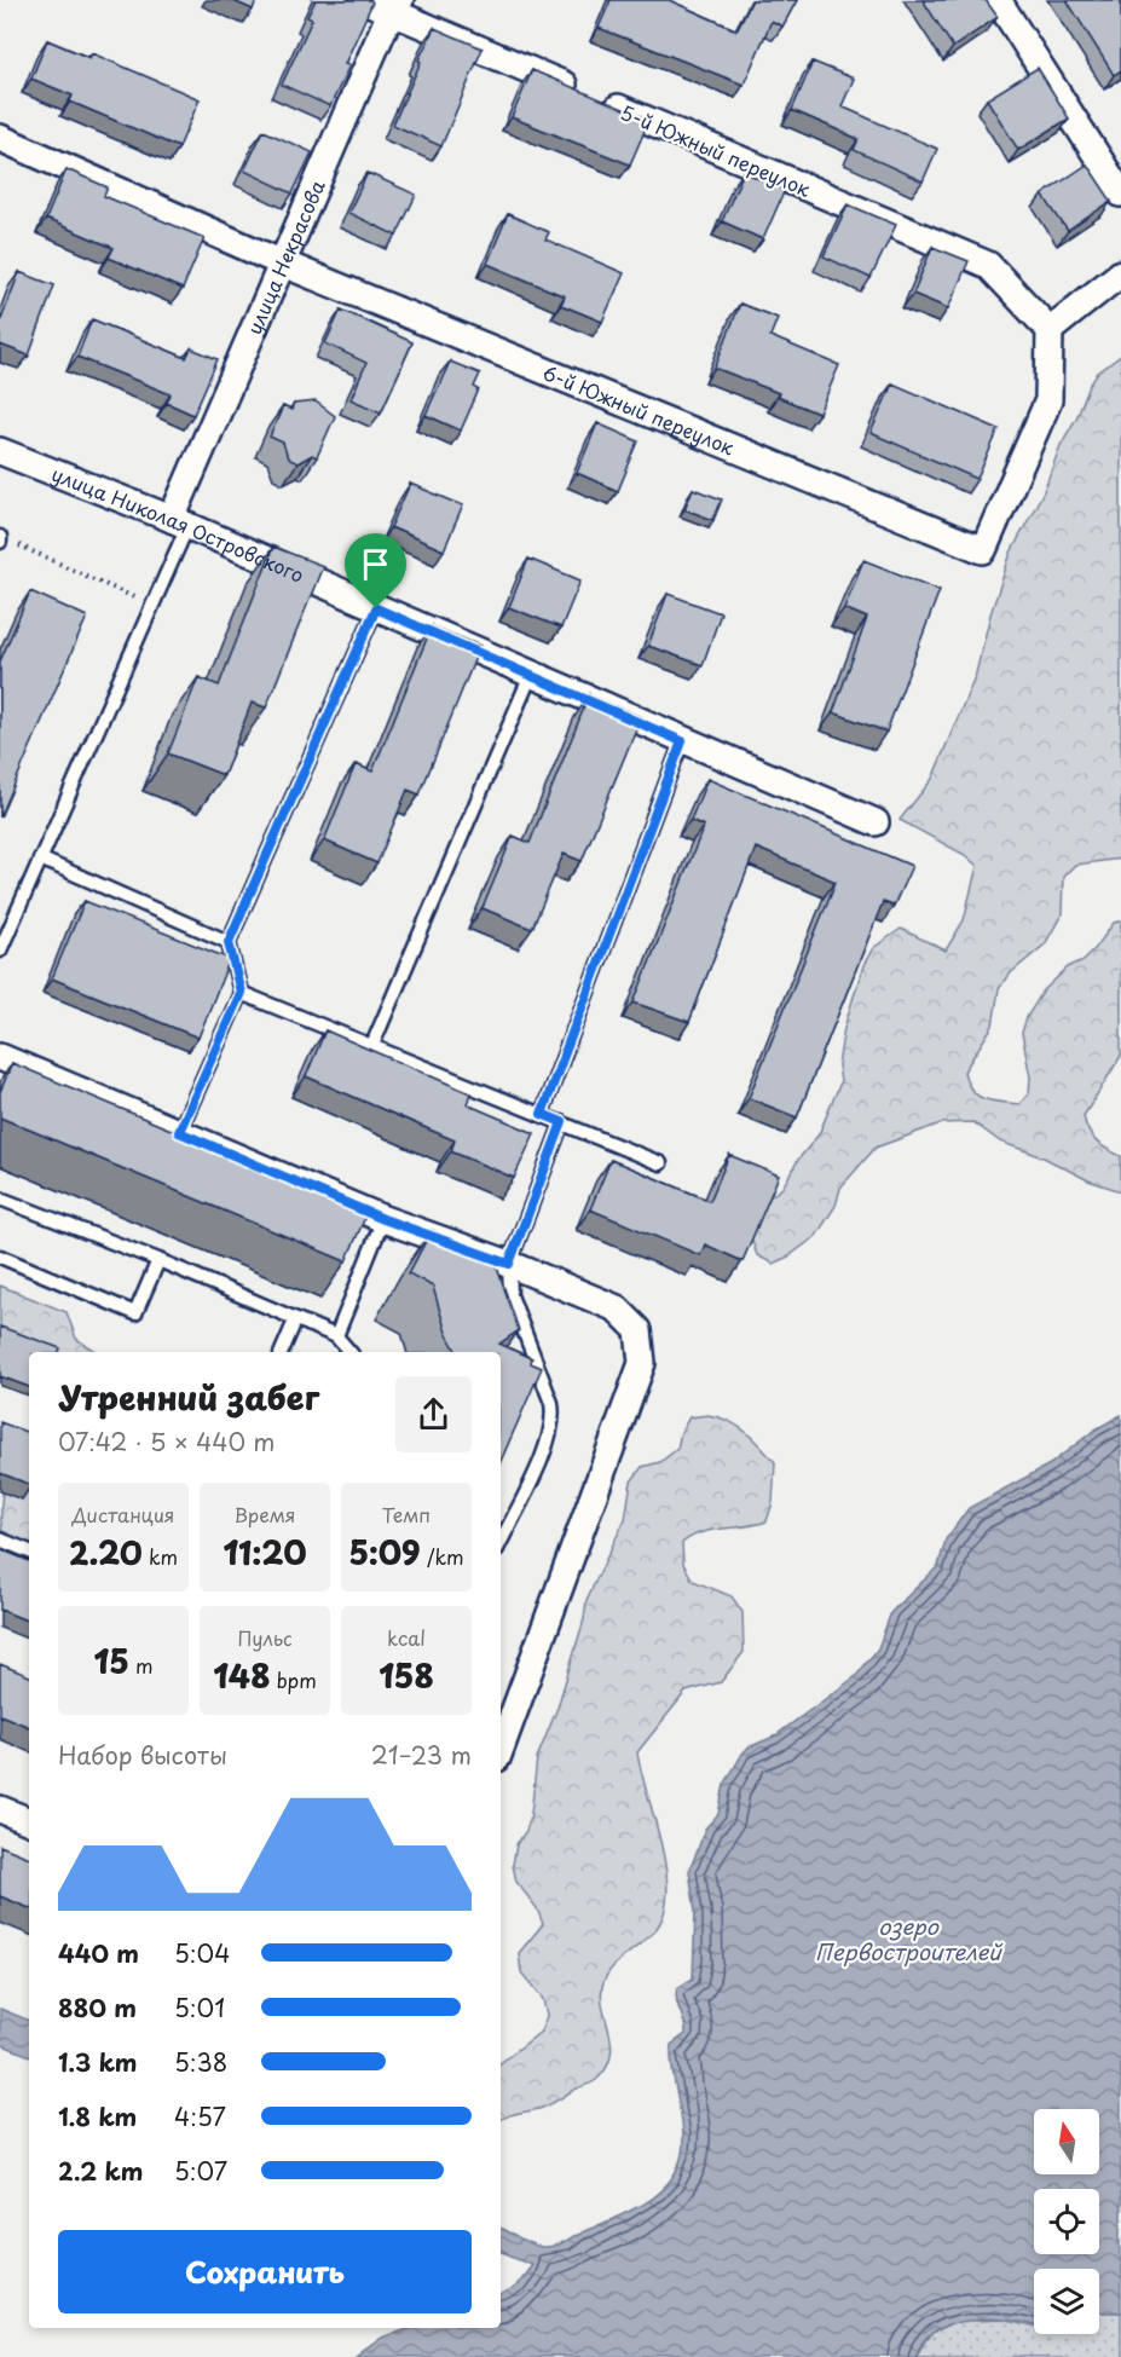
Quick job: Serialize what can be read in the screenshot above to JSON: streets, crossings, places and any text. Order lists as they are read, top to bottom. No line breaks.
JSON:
{"streets":{"street":["5-й Южный переулок","улица Некрасова","6-й Южный переулок","улица Николая Островского"]},"crossings":[["5-й Южный переулок","улица Некрасова"],["5-й Южный переулок","6-й Южный переулок"],["улица Некрасова","6-й Южный переулок"],["улица Некрасова","улица Николая Островского"]],"water":["озеро Первостроителей"],"north":"top","page":{"heading":["Утренний забег","07:42 · 5 × 440 m"],"stats":[["Дистанция","2.20 km"],["Время","11:20"],["Темп","5:09 /km"],["15 m"],["Пульс","148 bpm"],["kcal","158"]],"chart":["Набор высоты","21–23 m"],"list":[{"name":"440 m","note":"5:04"},{"name":"880 m","note":"5:01"},{"name":"1.3 km","note":"5:38"},{"name":"1.8 km","note":"4:57"},{"name":"2.2 km","note":"5:07"}],"buttons":"Сохранить"}}
